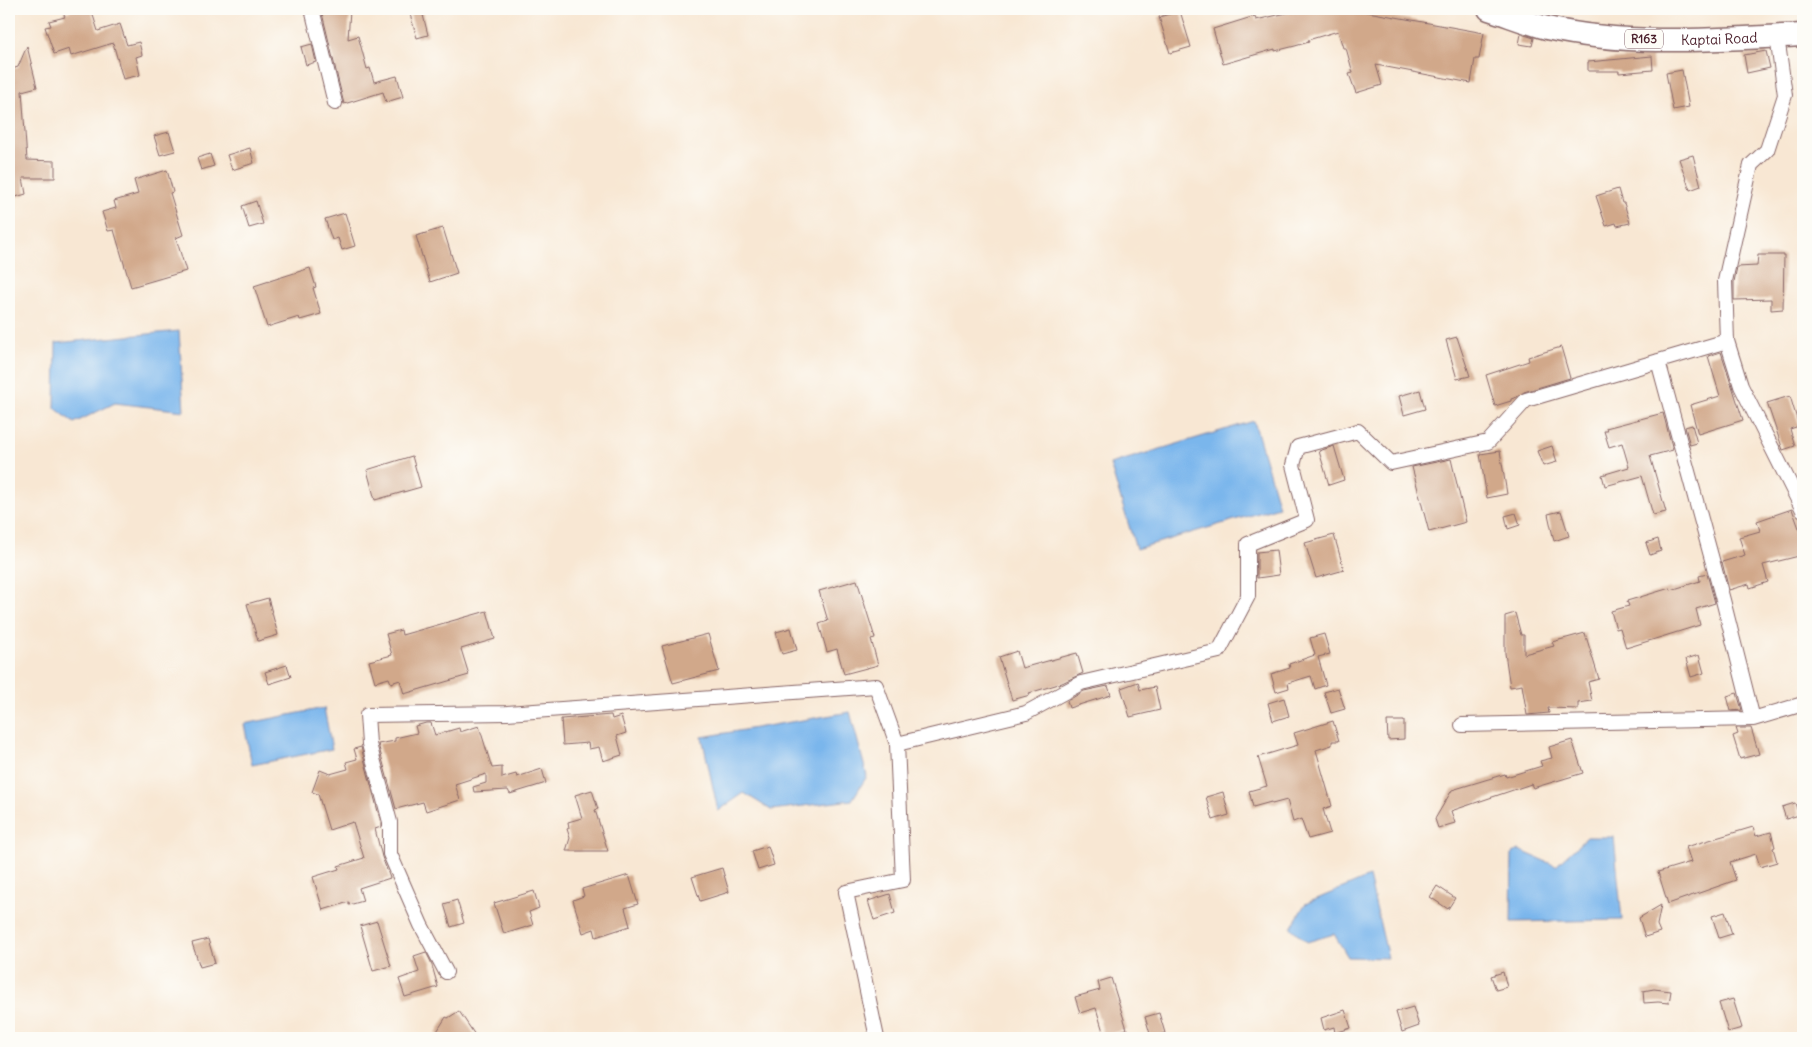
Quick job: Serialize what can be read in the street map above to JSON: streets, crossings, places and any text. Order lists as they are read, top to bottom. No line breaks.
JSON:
{"streets":{"main road":["Kaptai Road","R163"]}}
